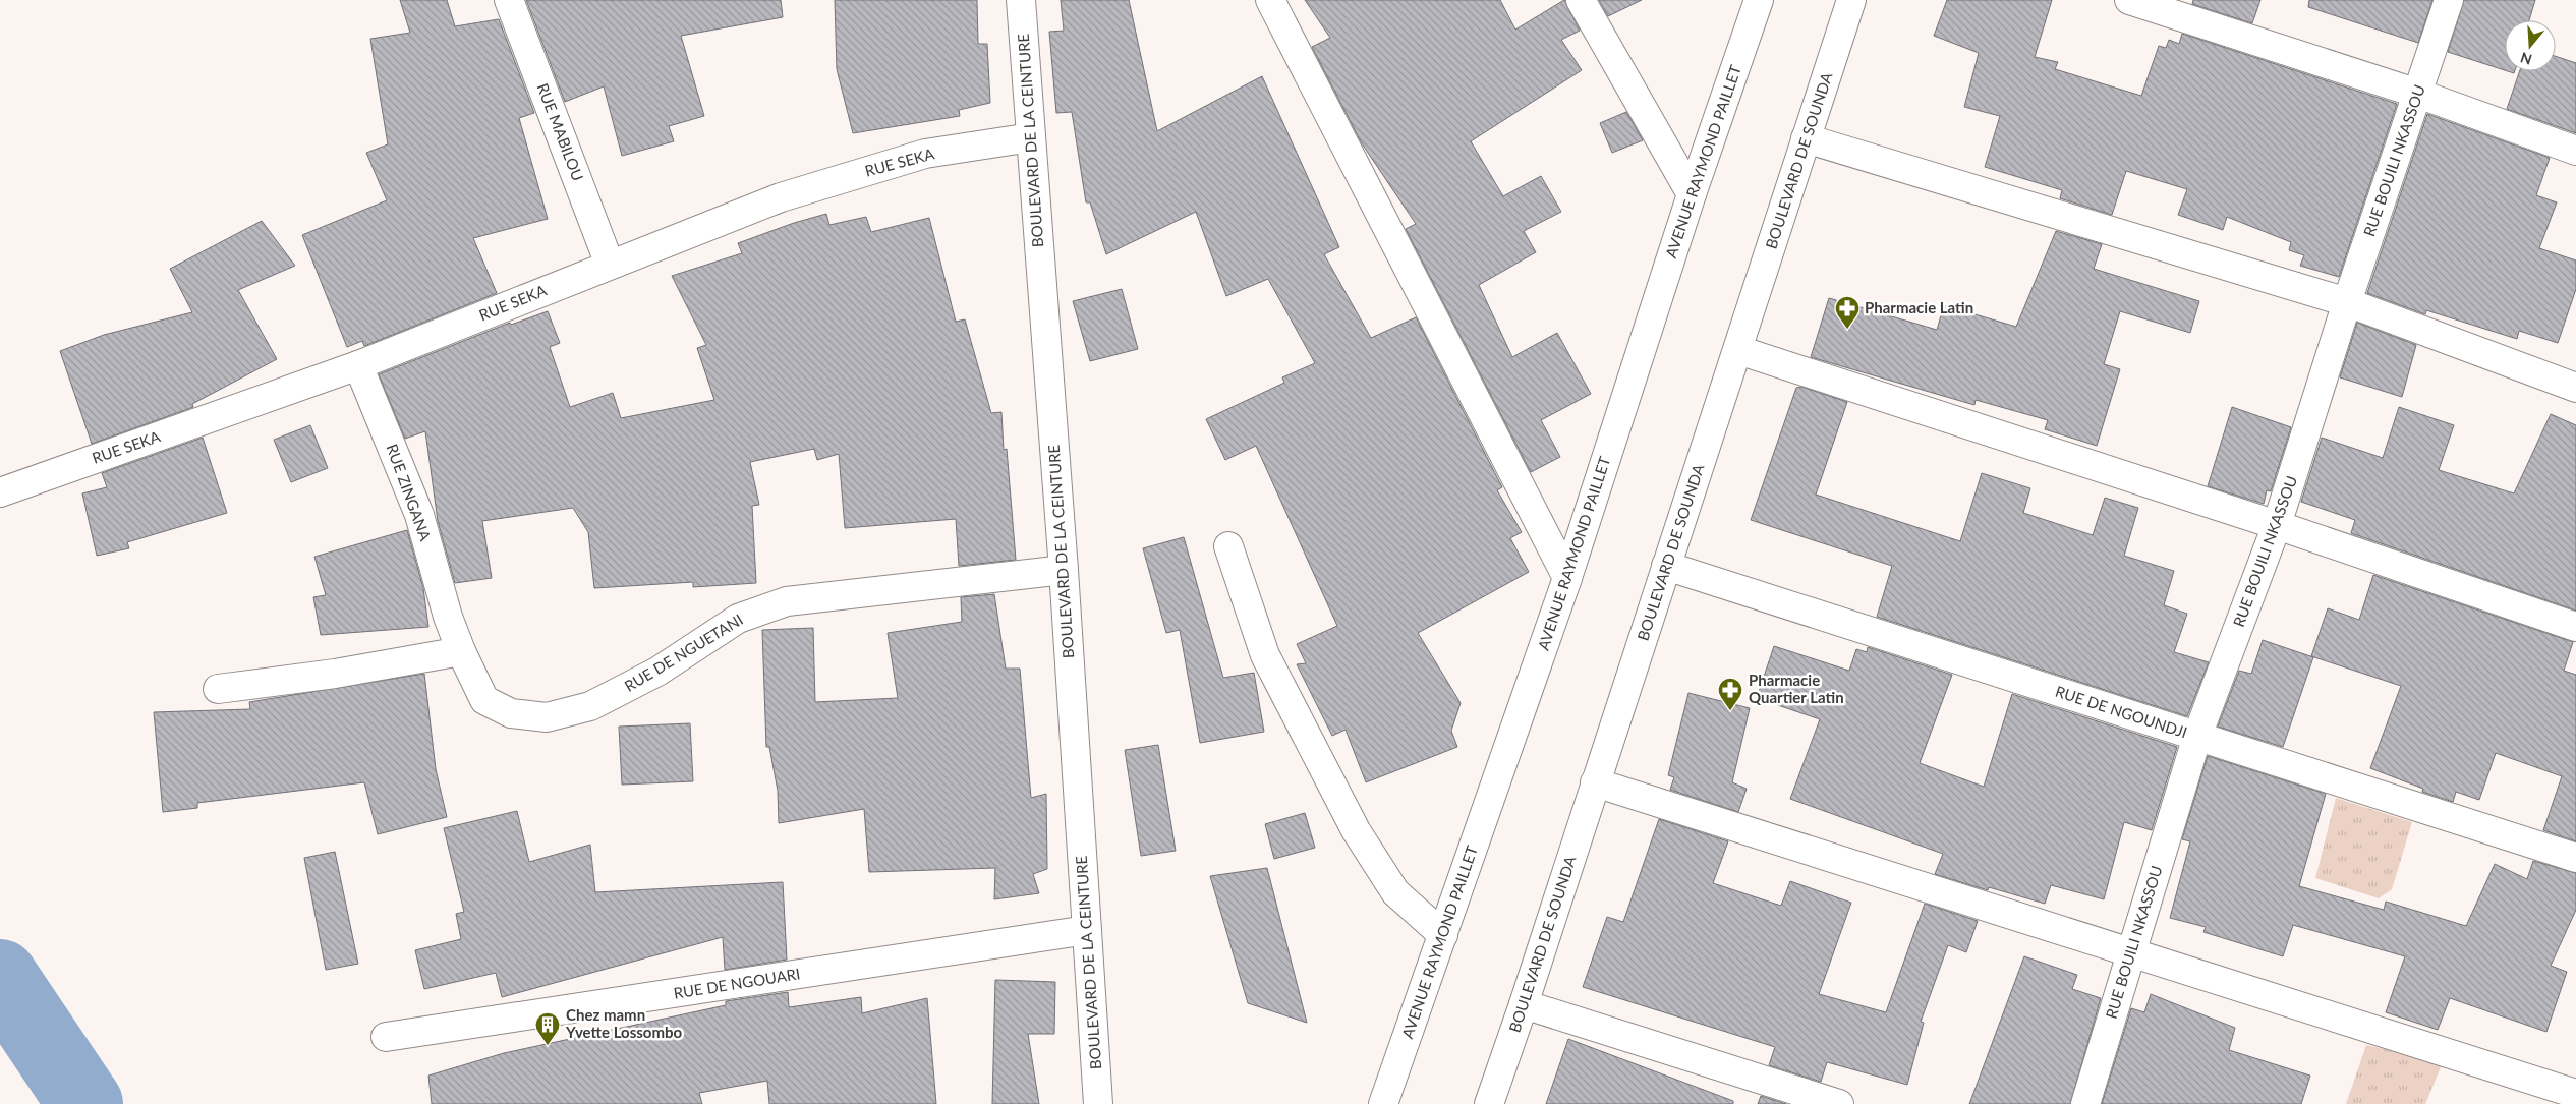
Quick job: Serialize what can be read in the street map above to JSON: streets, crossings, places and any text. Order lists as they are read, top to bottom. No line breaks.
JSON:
{"streets":{"street":["RUE MABILOU","BOULEVARD DE LA CEINTURE","BOULEVARD DE SOUNDA","RUE BOUILI NKASSOU","AVENUE RAYMOND PAILLET","RUE SEKA","RUE ZINGANA","RUE DE NGUETANI","RUE DE NGOUNDJI","RUE DE NGOUARI"]},"crossings":[["RUE MABILOU","RUE SEKA"],["BOULEVARD DE LA CEINTURE","RUE SEKA"],["BOULEVARD DE LA CEINTURE","RUE DE NGUETANI"],["BOULEVARD DE LA CEINTURE","RUE DE NGOUARI"],["BOULEVARD DE SOUNDA","RUE DE NGOUNDJI"],["RUE BOUILI NKASSOU","RUE DE NGOUNDJI"],["RUE SEKA","RUE ZINGANA"],["RUE ZINGANA","RUE DE NGUETANI"]],"places":{"pharmacy":["Pharmacie Latin","Pharmacie Quartier Latin"],"building":["Chez mamn Yvette Lossombo"]},"north":"bottom"}
